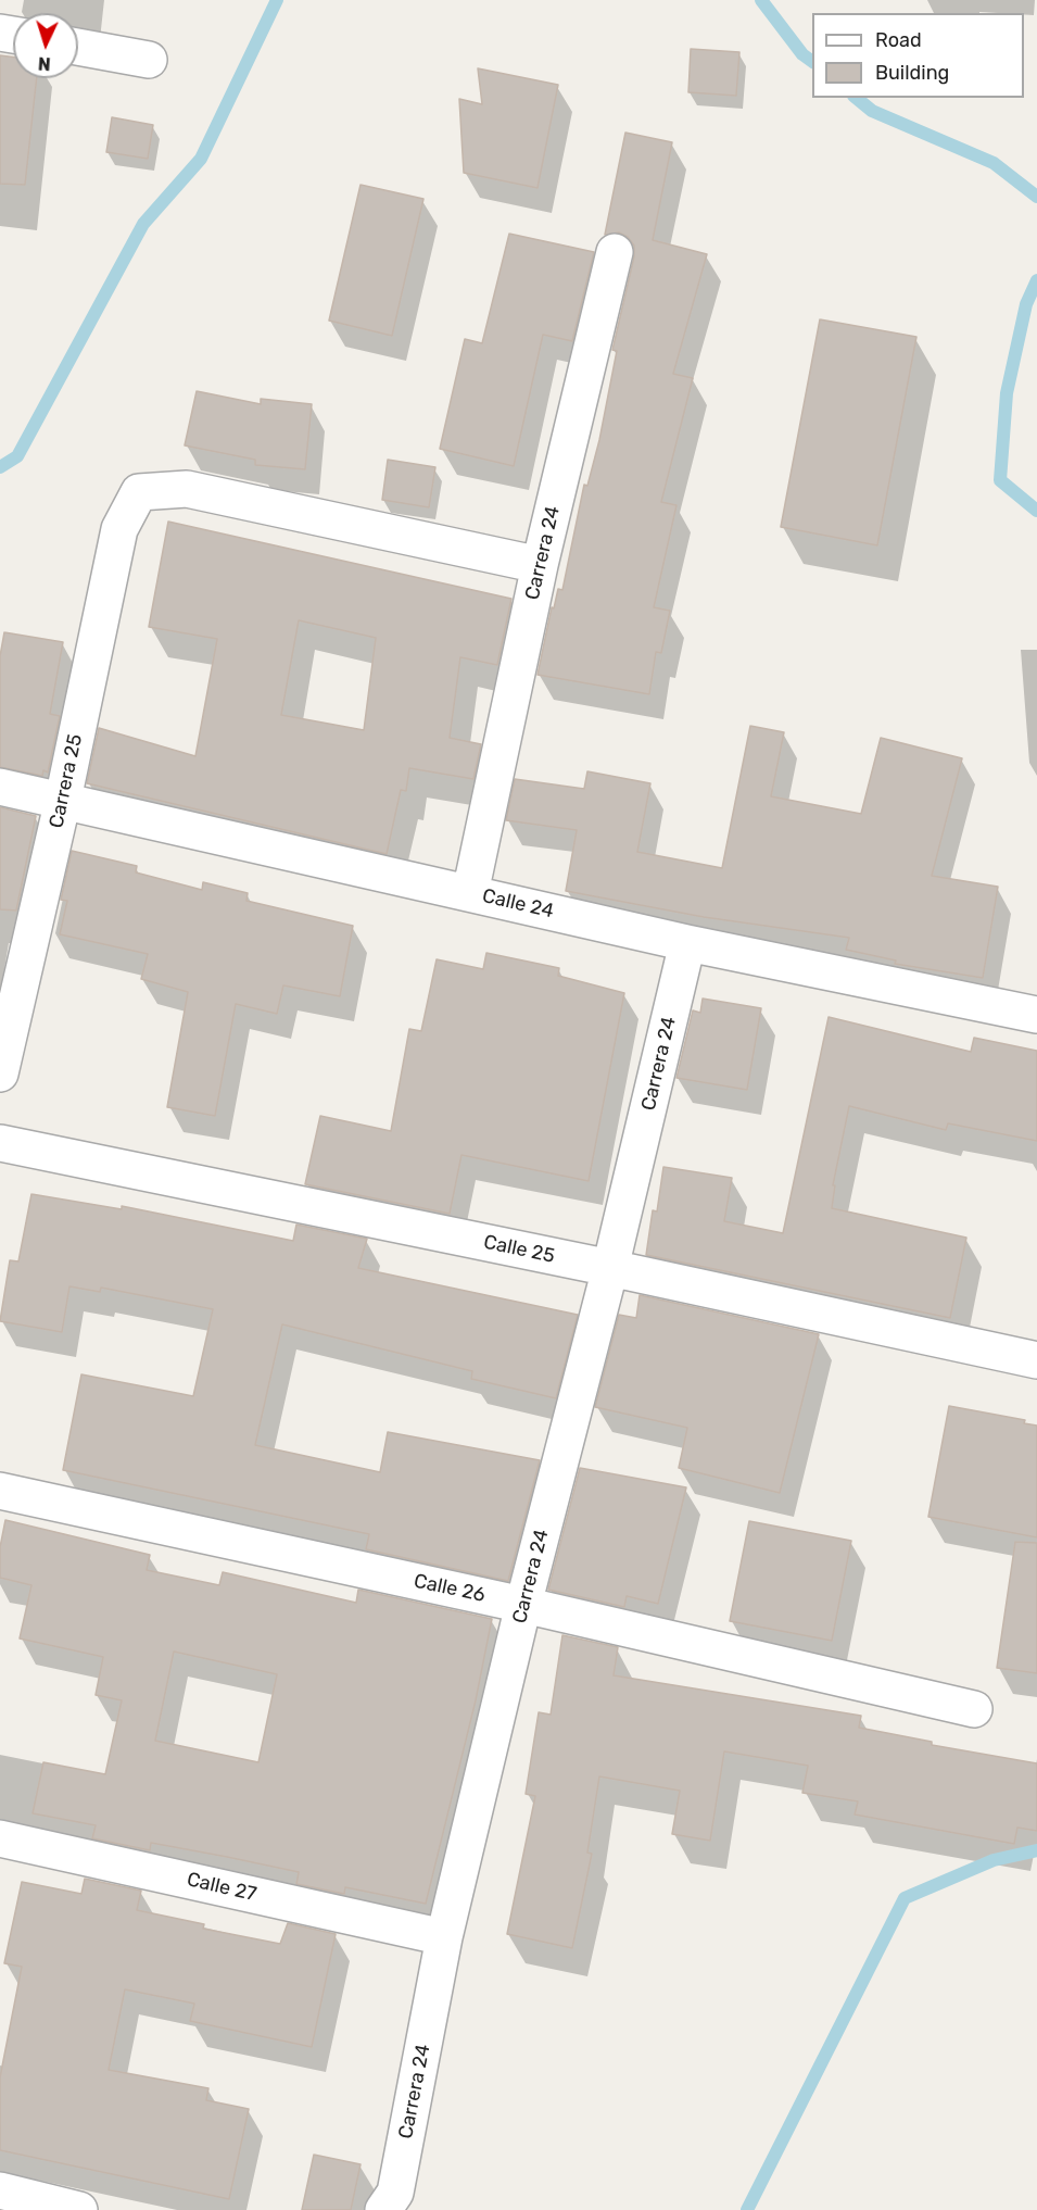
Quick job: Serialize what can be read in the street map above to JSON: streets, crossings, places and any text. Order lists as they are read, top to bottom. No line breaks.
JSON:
{"streets":{"street":["Carrera 24","Carrera 25","Calle 24","Calle 25","Calle 26","Calle 27"]},"crossings":[["Carrera 24","Carrera 25"],["Carrera 24","Calle 24"],["Carrera 24","Calle 25"],["Carrera 24","Calle 26"],["Carrera 24","Calle 27"],["Carrera 25","Calle 24"]],"legend":["Road","Building"],"north":"bottom"}
